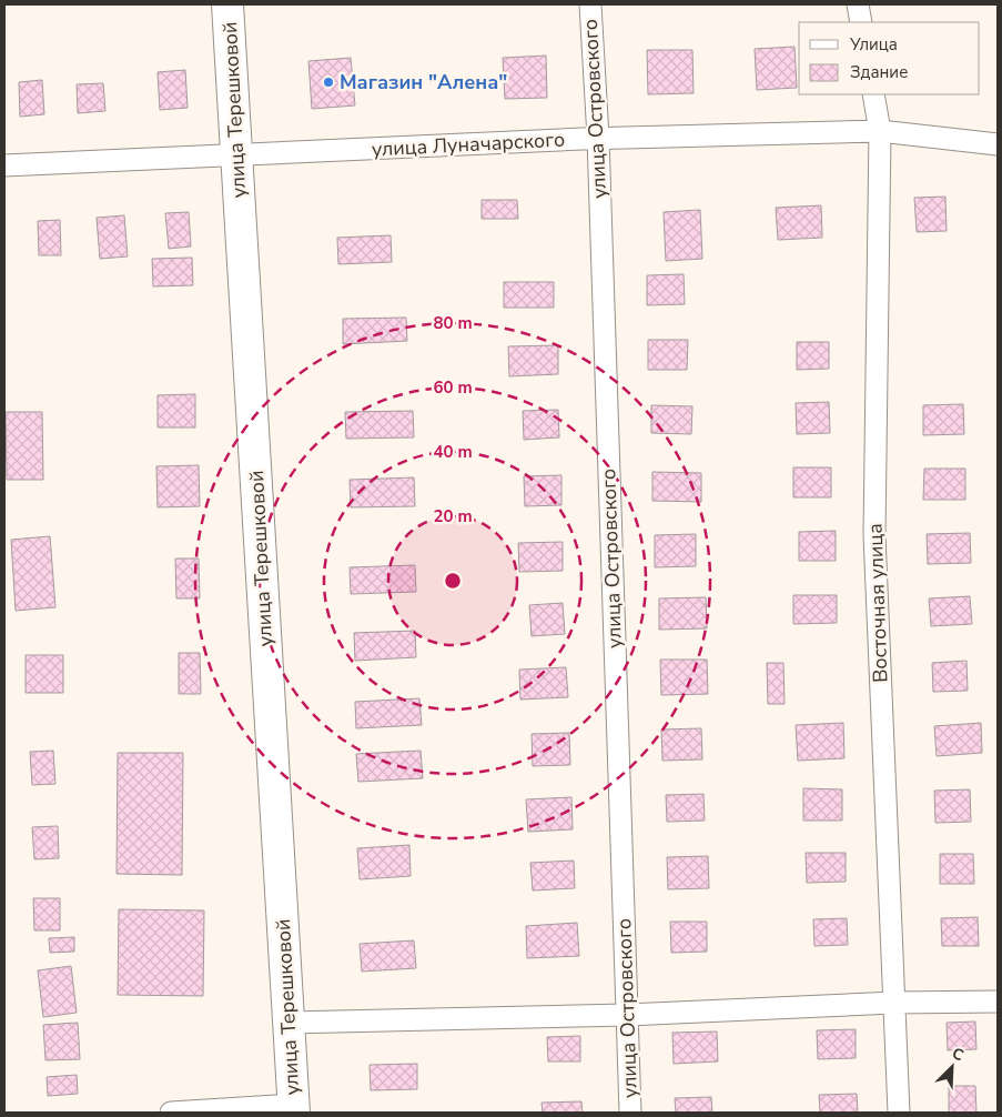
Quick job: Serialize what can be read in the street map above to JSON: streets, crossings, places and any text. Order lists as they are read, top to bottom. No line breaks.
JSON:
{"streets":{"main road":["улица Терешковой"],"street":["улица Островского","улица Луначарского","Восточная улица"]},"crossings":[["улица Островского","улица Луначарского"],["улица Терешковой","улица Луначарского"],["улица Луначарского","Восточная улица"]],"places":["Магазин \"Алена\""],"legend":["Улица","Здание"],"north":"top right","rings":["80 m","60 m","40 m","20 m"]}
